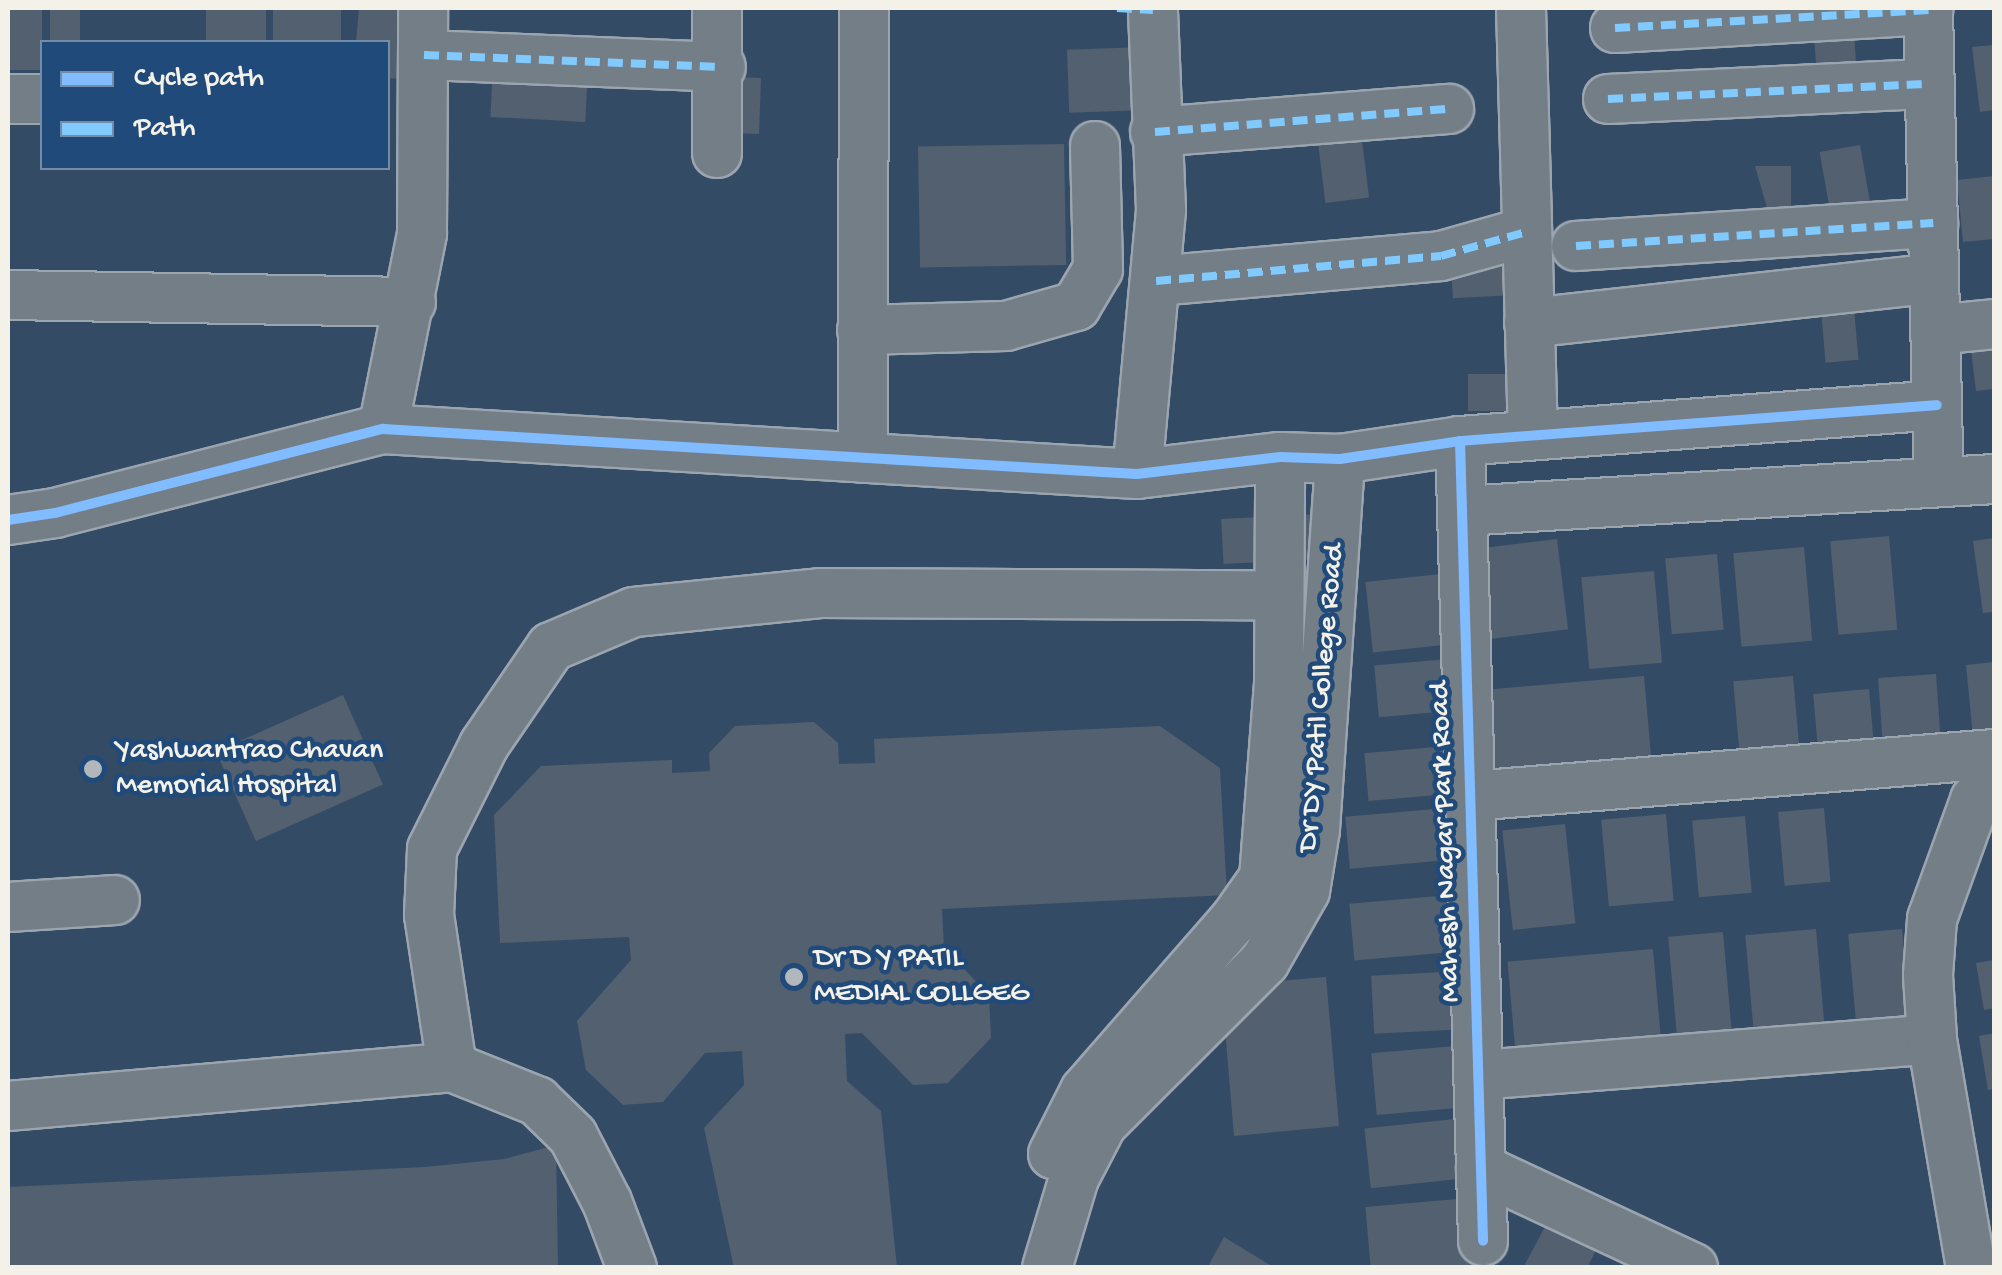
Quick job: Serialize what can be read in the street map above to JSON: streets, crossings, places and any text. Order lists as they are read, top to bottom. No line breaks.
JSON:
{"streets":{"street":["Dr DY Patil College Road","Mahesh Nagar Park Road"]},"places":["Yashwantrao Chavan Memorial Hospital","Dr D Y PATIL MEDIAL COLLGEG"],"legend":["Cycle path","Path"]}
